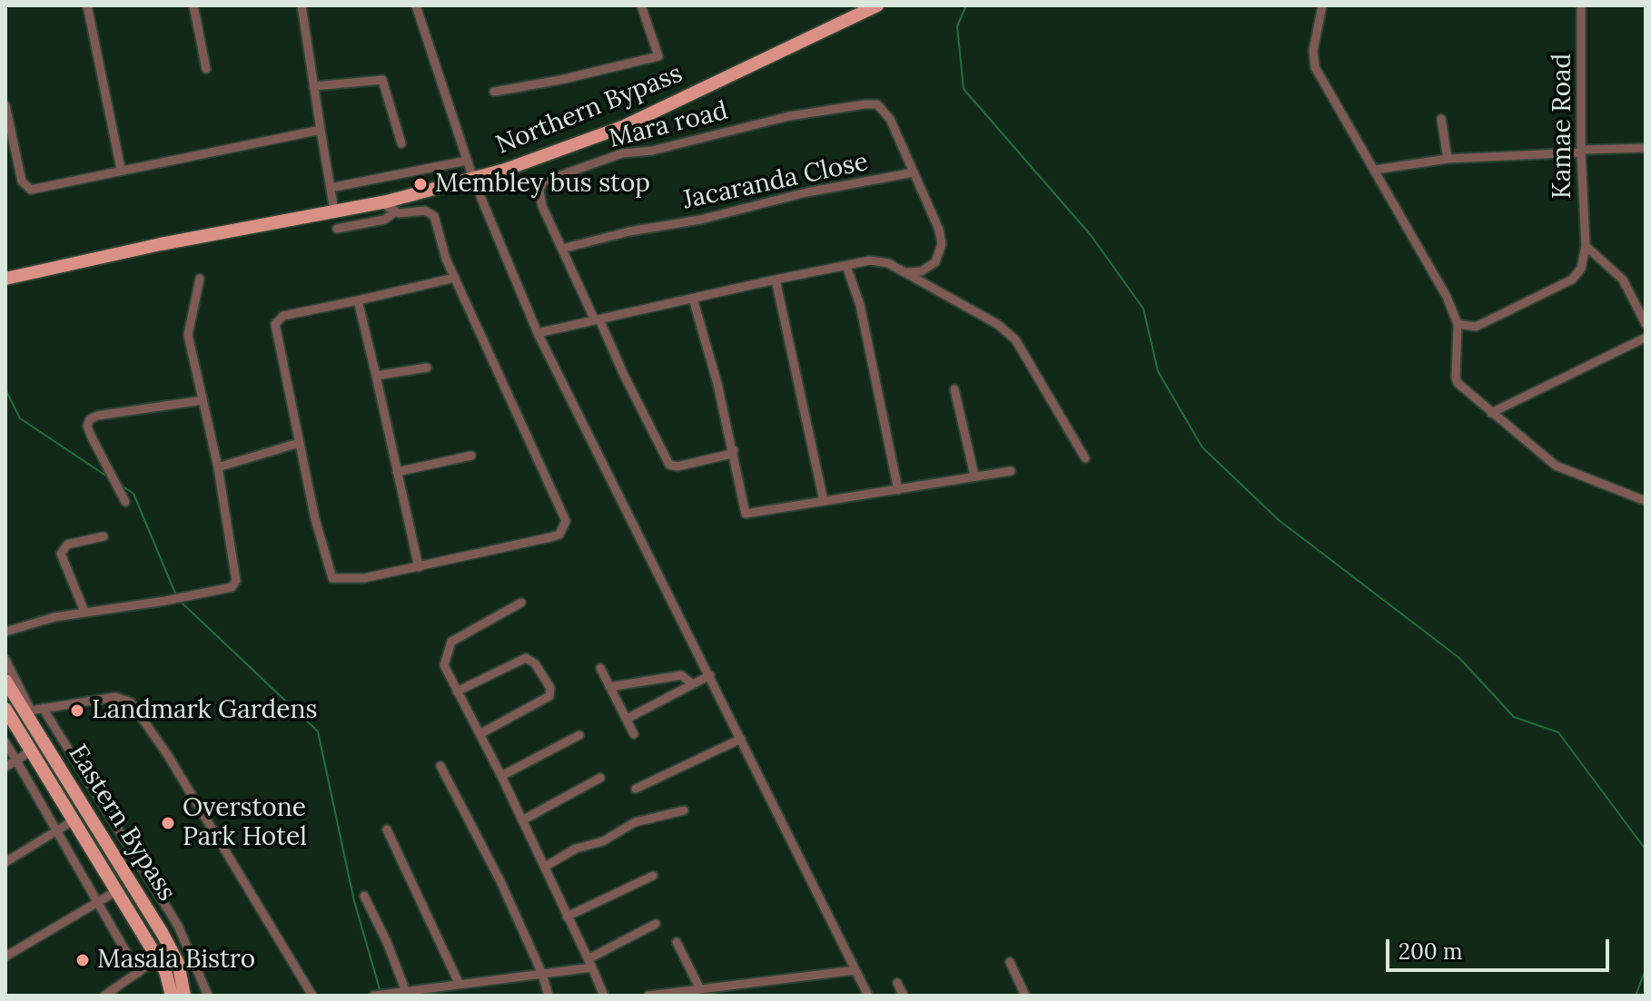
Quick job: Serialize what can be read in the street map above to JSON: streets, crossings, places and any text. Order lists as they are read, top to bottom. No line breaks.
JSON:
{"streets":{"main road":["Northern Bypass","Eastern Bypass"],"street":["Mara road","Kamae Road","Jacaranda Close"]},"crossings":[["Mara road","Jacaranda Close"]],"places":["Membley bus stop","Landmark Gardens","Overstone Park Hotel","Masala Bistro"],"scale_bar":"200 m"}
